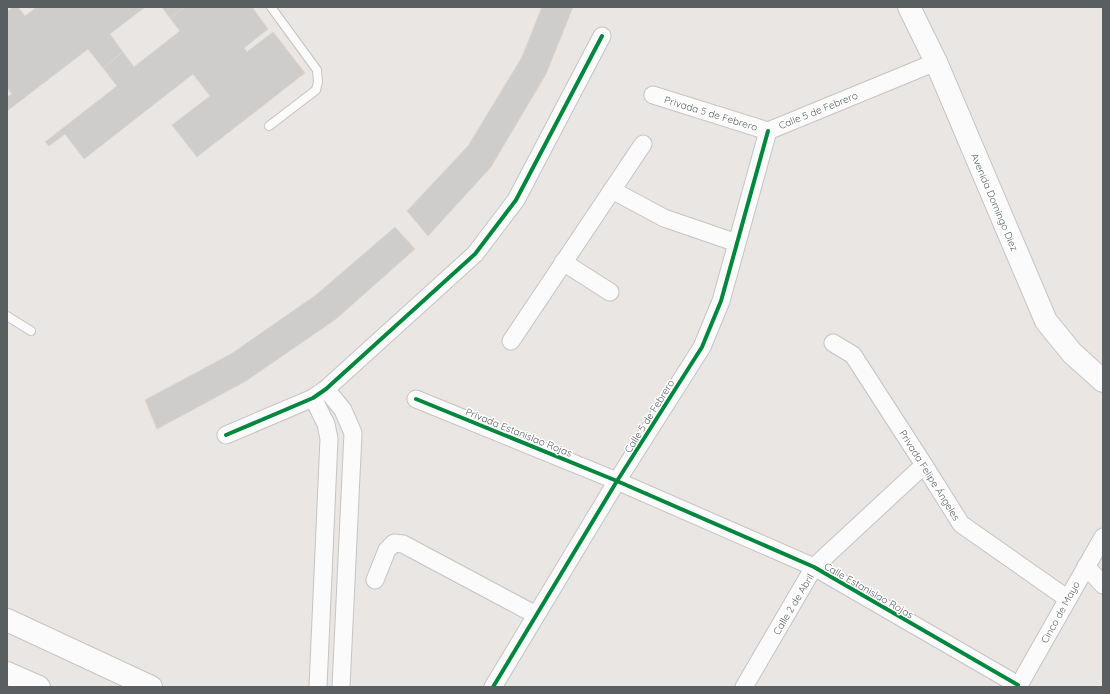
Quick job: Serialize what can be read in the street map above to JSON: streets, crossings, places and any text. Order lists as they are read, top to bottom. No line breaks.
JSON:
{"streets":{"street":["Calle 5 de Febrero","Privada 5 de Febrero","Avenida Domingo Diez","Privada Estanislao Rojas","Privada Felipe Ángeles","Calle Estanislao Rojas","Calle 2 de Abril","Cinco de Mayo"]},"crossings":[["Calle 5 de Febrero","Privada 5 de Febrero"],["Calle 5 de Febrero","Avenida Domingo Diez"],["Calle 5 de Febrero","Privada Estanislao Rojas"],["Calle 5 de Febrero","Calle Estanislao Rojas"],["Privada Estanislao Rojas","Calle Estanislao Rojas"],["Privada Felipe Ángeles","Calle 2 de Abril"],["Privada Felipe Ángeles","Cinco de Mayo"],["Calle Estanislao Rojas","Calle 2 de Abril"],["Calle Estanislao Rojas","Cinco de Mayo"]]}
